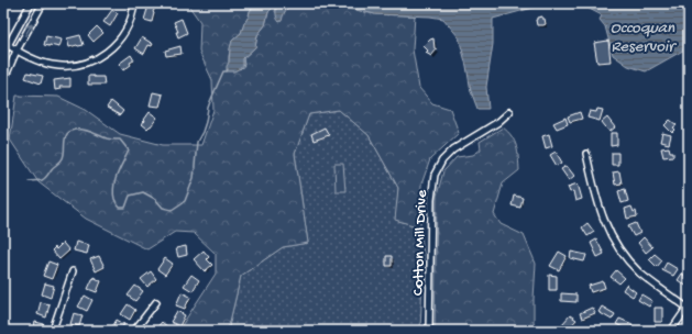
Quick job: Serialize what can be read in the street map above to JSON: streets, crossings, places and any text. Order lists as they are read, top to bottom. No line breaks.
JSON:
{"streets":{"street":["Cotton Mill Drive"]},"water":["Occoquan Reservoir"]}
